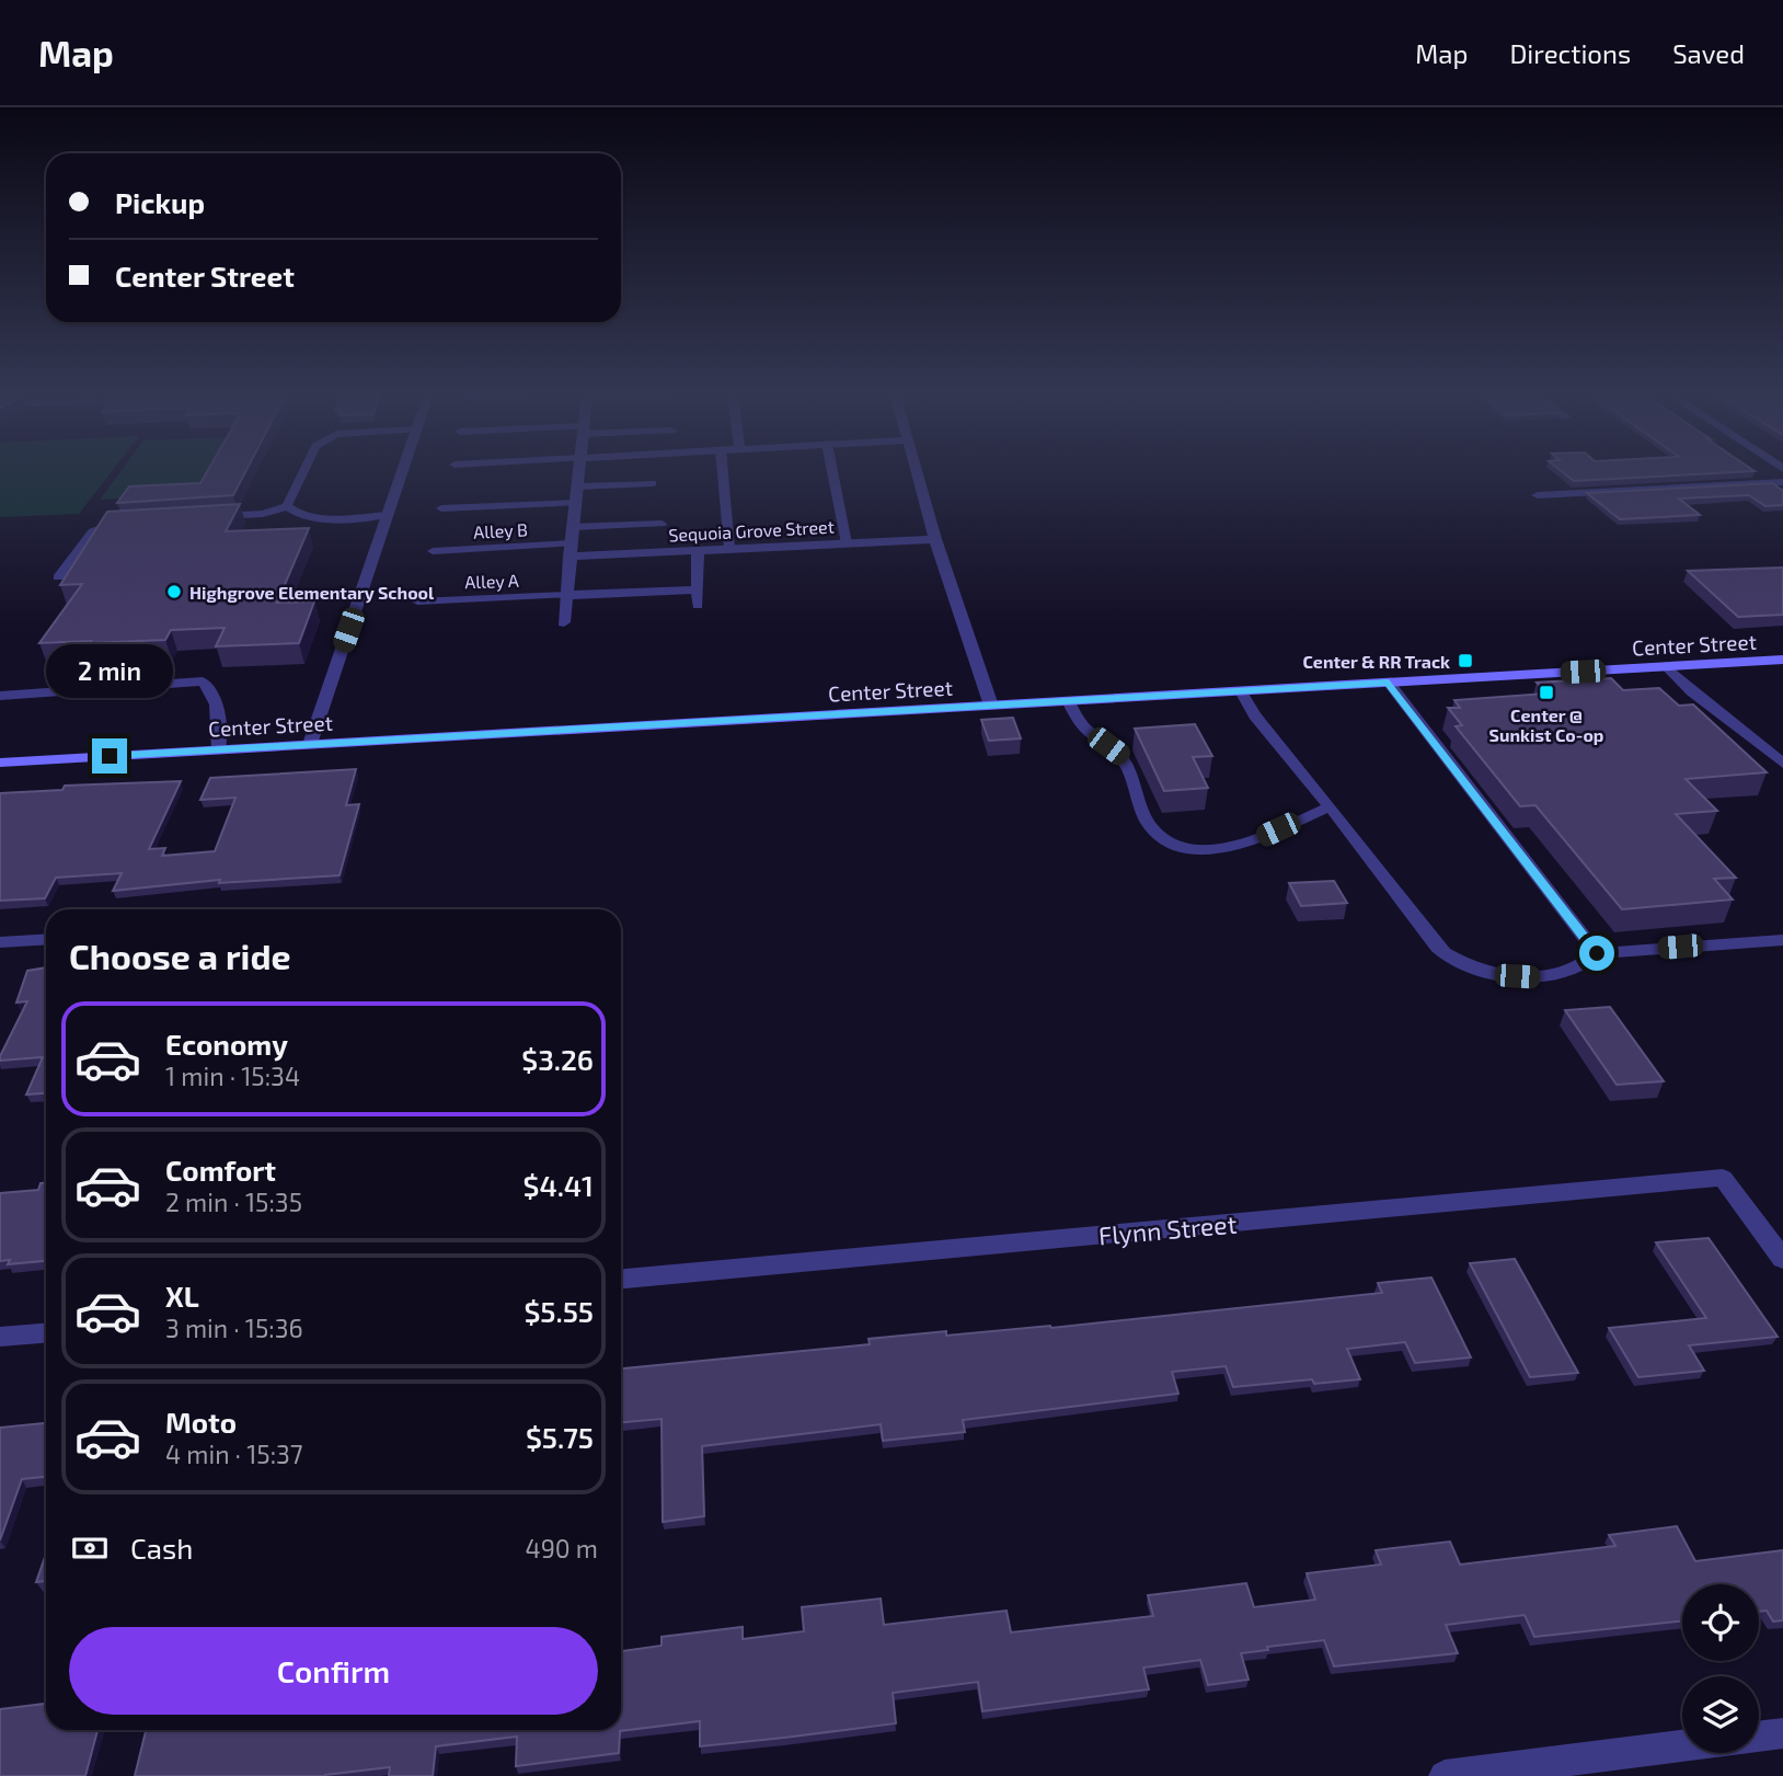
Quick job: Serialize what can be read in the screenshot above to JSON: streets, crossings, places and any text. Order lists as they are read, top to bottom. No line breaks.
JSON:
{"streets":{"main road":["Center Street"],"street":["Sequoia Grove Street","Flynn Street"],"lane":["Alley B","Alley A"]},"crossings":[["Alley B","Sequoia Grove Street"]],"places":{"other":["Highgrove Elementary School"],"transit":["Center & RR Track","Center @ Sunkist Co-op"]},"page":{"header":"Map","nav":["Map","Directions","Saved"],"banner":["Pickup","Center Street"],"bubble":"2 min","heading":"Choose a ride","list":[{"name":"Economy","note":"1 min · 15:34","value":"$3.26"},{"name":"Comfort","note":"2 min · 15:35","value":"$4.41"},{"name":"XL","note":"3 min · 15:36","value":"$5.55"},{"name":"Moto","note":"4 min · 15:37","value":"$5.75"}],"pay":["Cash","490 m"],"buttons":"Confirm"}}
